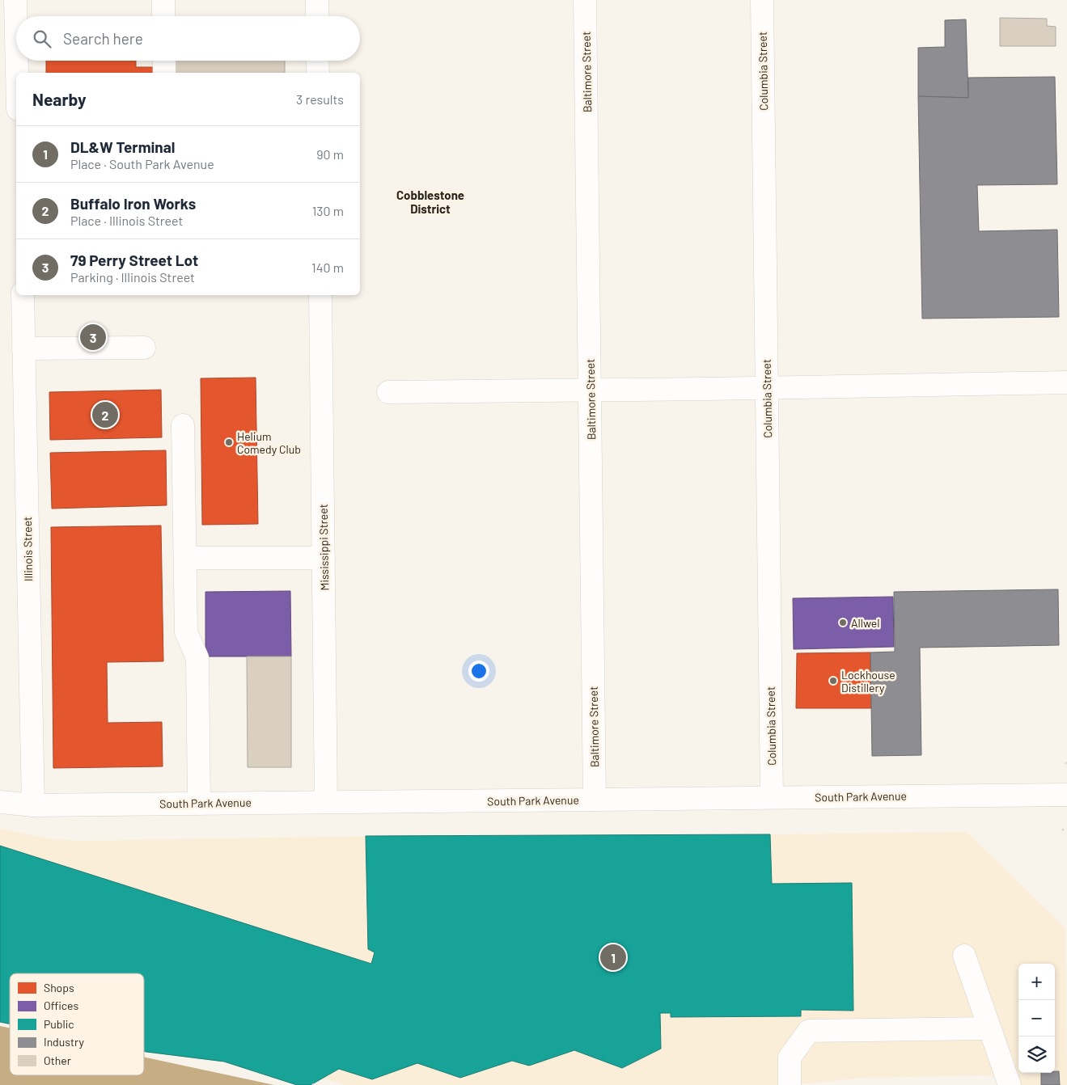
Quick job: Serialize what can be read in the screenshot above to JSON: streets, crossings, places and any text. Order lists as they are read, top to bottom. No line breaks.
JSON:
{"streets":{"street":["Columbia Street","Baltimore Street","Mississippi Street","Illinois Street","South Park Avenue"]},"crossings":[["Columbia Street","South Park Avenue"],["Baltimore Street","South Park Avenue"],["Mississippi Street","South Park Avenue"],["Illinois Street","South Park Avenue"]],"districts":["Cobblestone District"],"places":["Helium Comedy Club","Allwel","Lockhouse Distillery"],"legend":["Shops","Offices","Public","Industry","Other"],"page":{"search":"Search here","heading":["Nearby","3 results"],"list":[{"mark":"1","name":"DL&W Terminal","note":"Place · South Park Avenue","value":"90 m"},{"mark":"2","name":"Buffalo Iron Works","note":"Place · Illinois Street","value":"130 m"},{"mark":"3","name":"79 Perry Street Lot","note":"Parking · Illinois Street","value":"140 m"}],"pins":["3","2","1"],"map_buttons":["+","−"]}}
